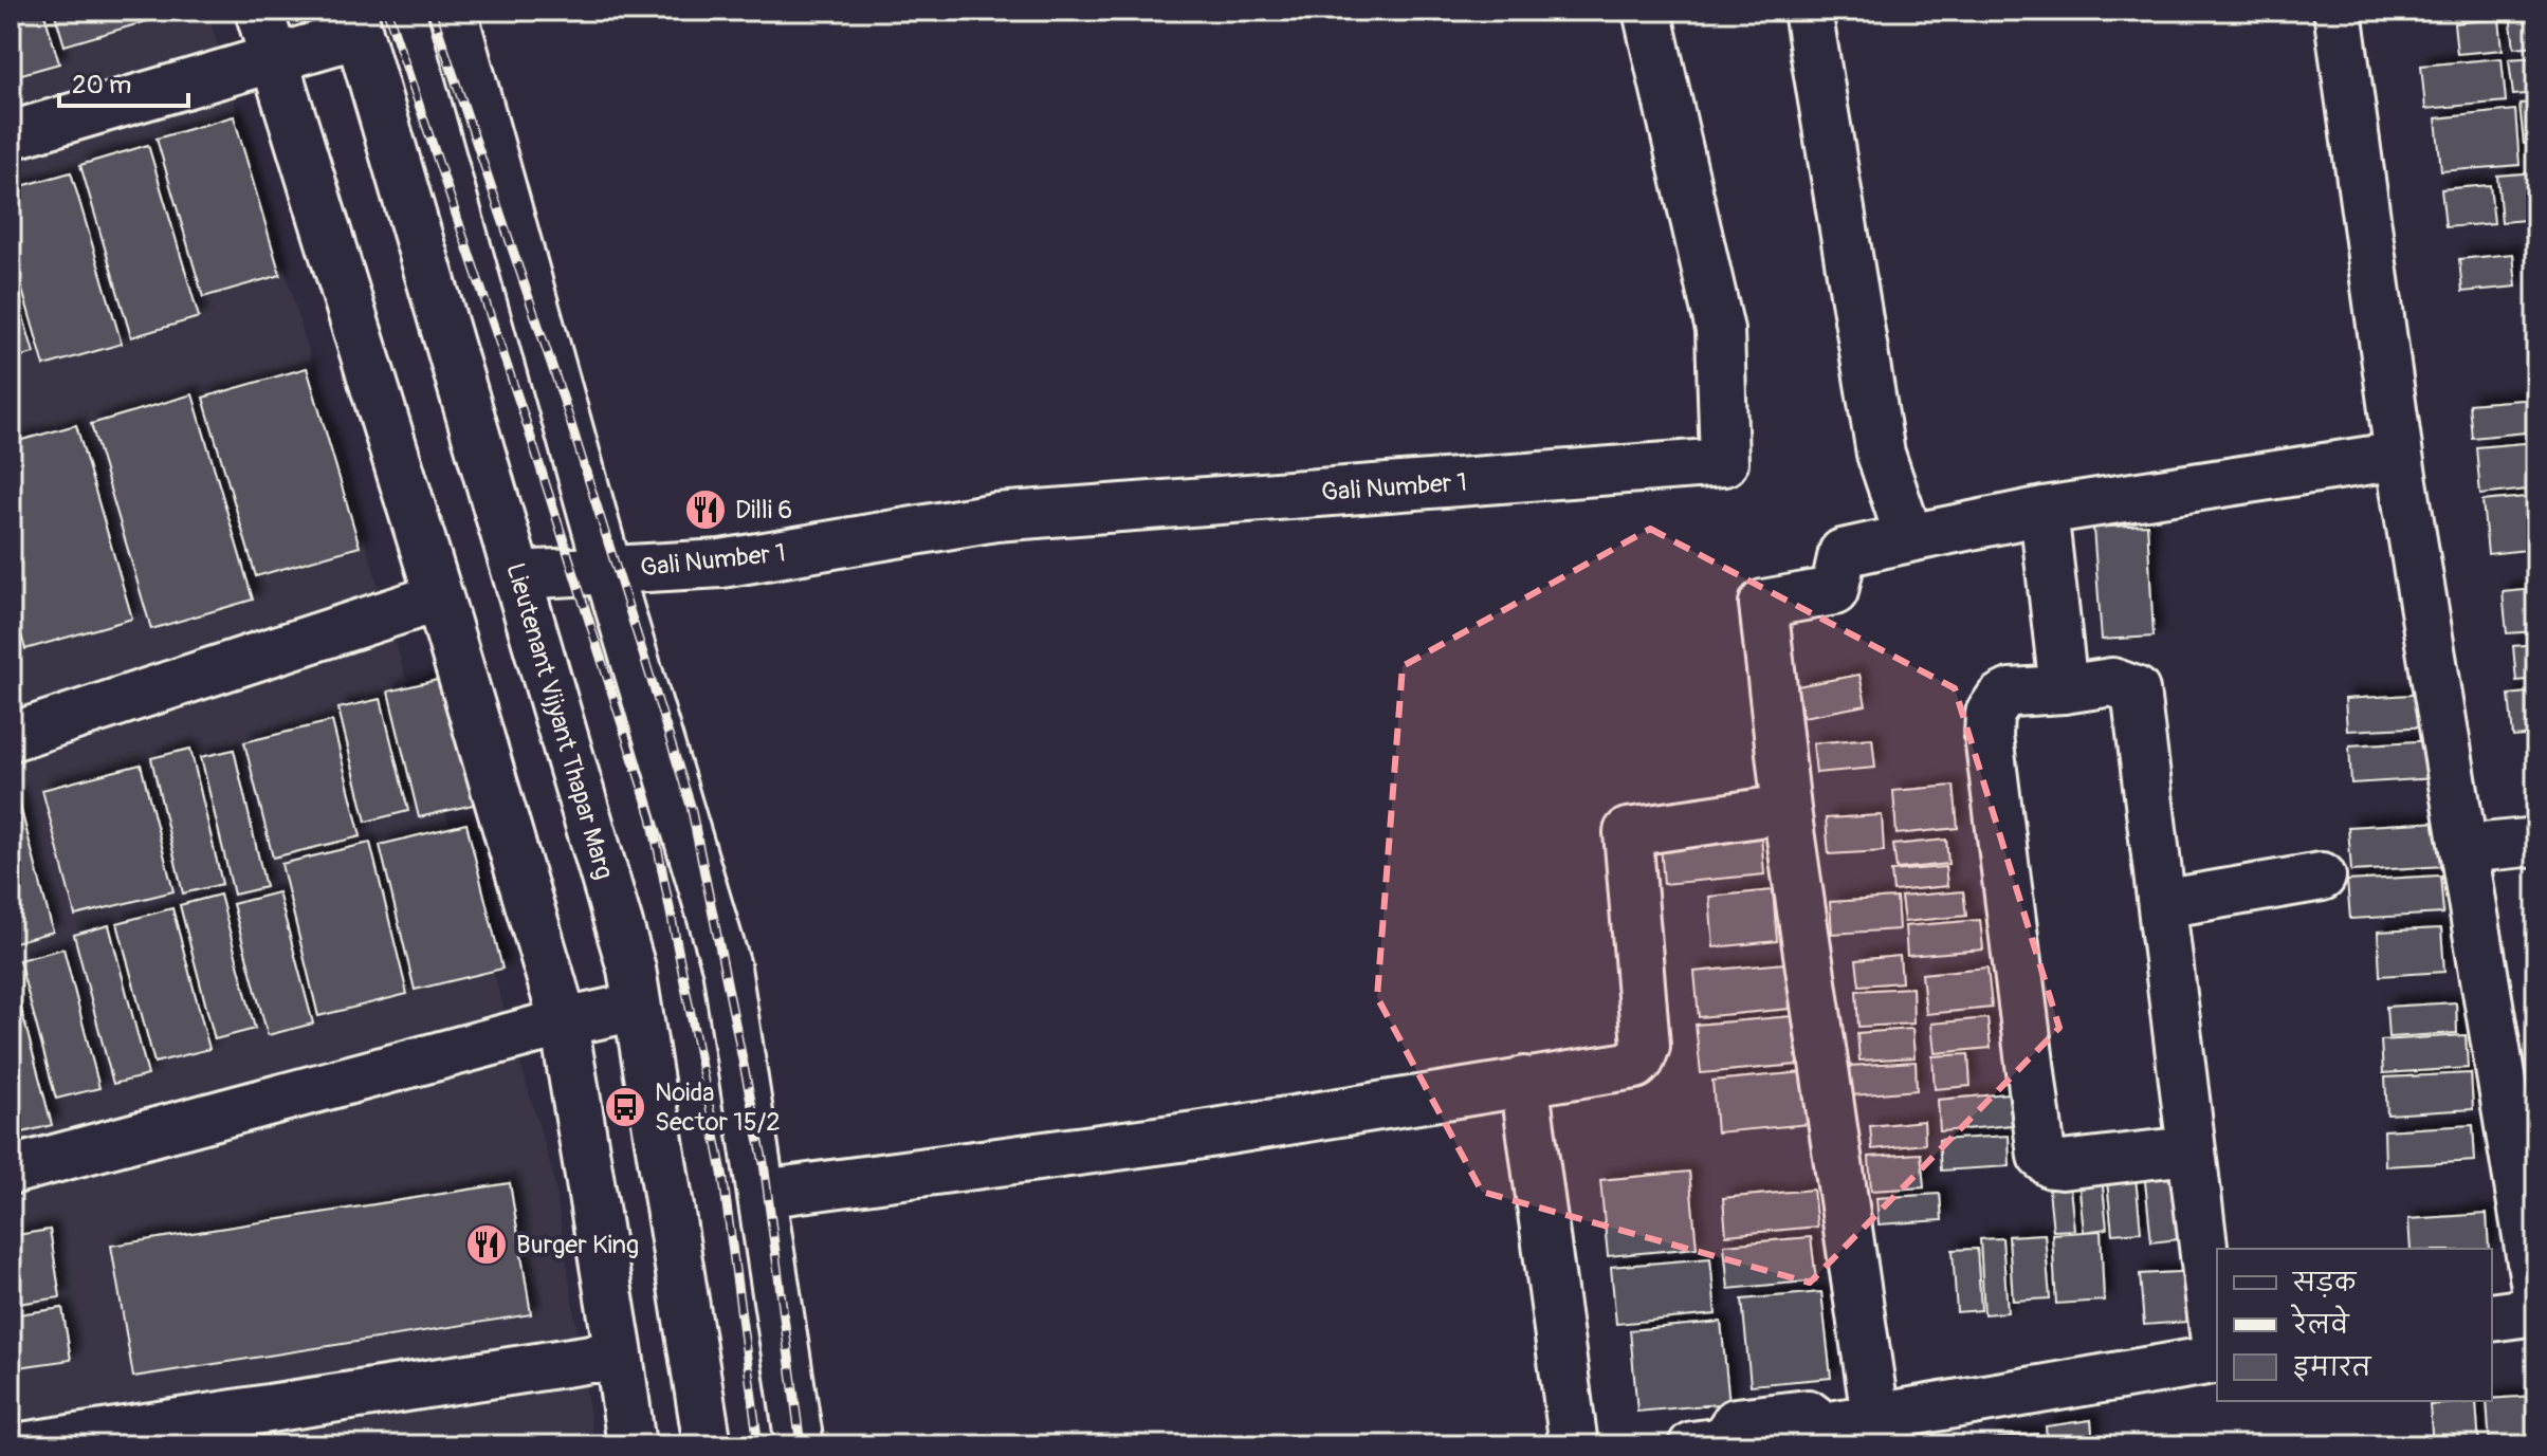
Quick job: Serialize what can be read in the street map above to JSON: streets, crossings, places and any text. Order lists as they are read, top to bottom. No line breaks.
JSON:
{"streets":{"street":["Gali Number 1","Lieutenant Vijyant Thapar Marg"]},"places":{"restaurant":["Dilli 6","Burger King"],"bus stop":["Noida Sector 15/2"]},"legend":["सड़क","रेलवे","इमारत"],"scale_bar":"20 m"}
